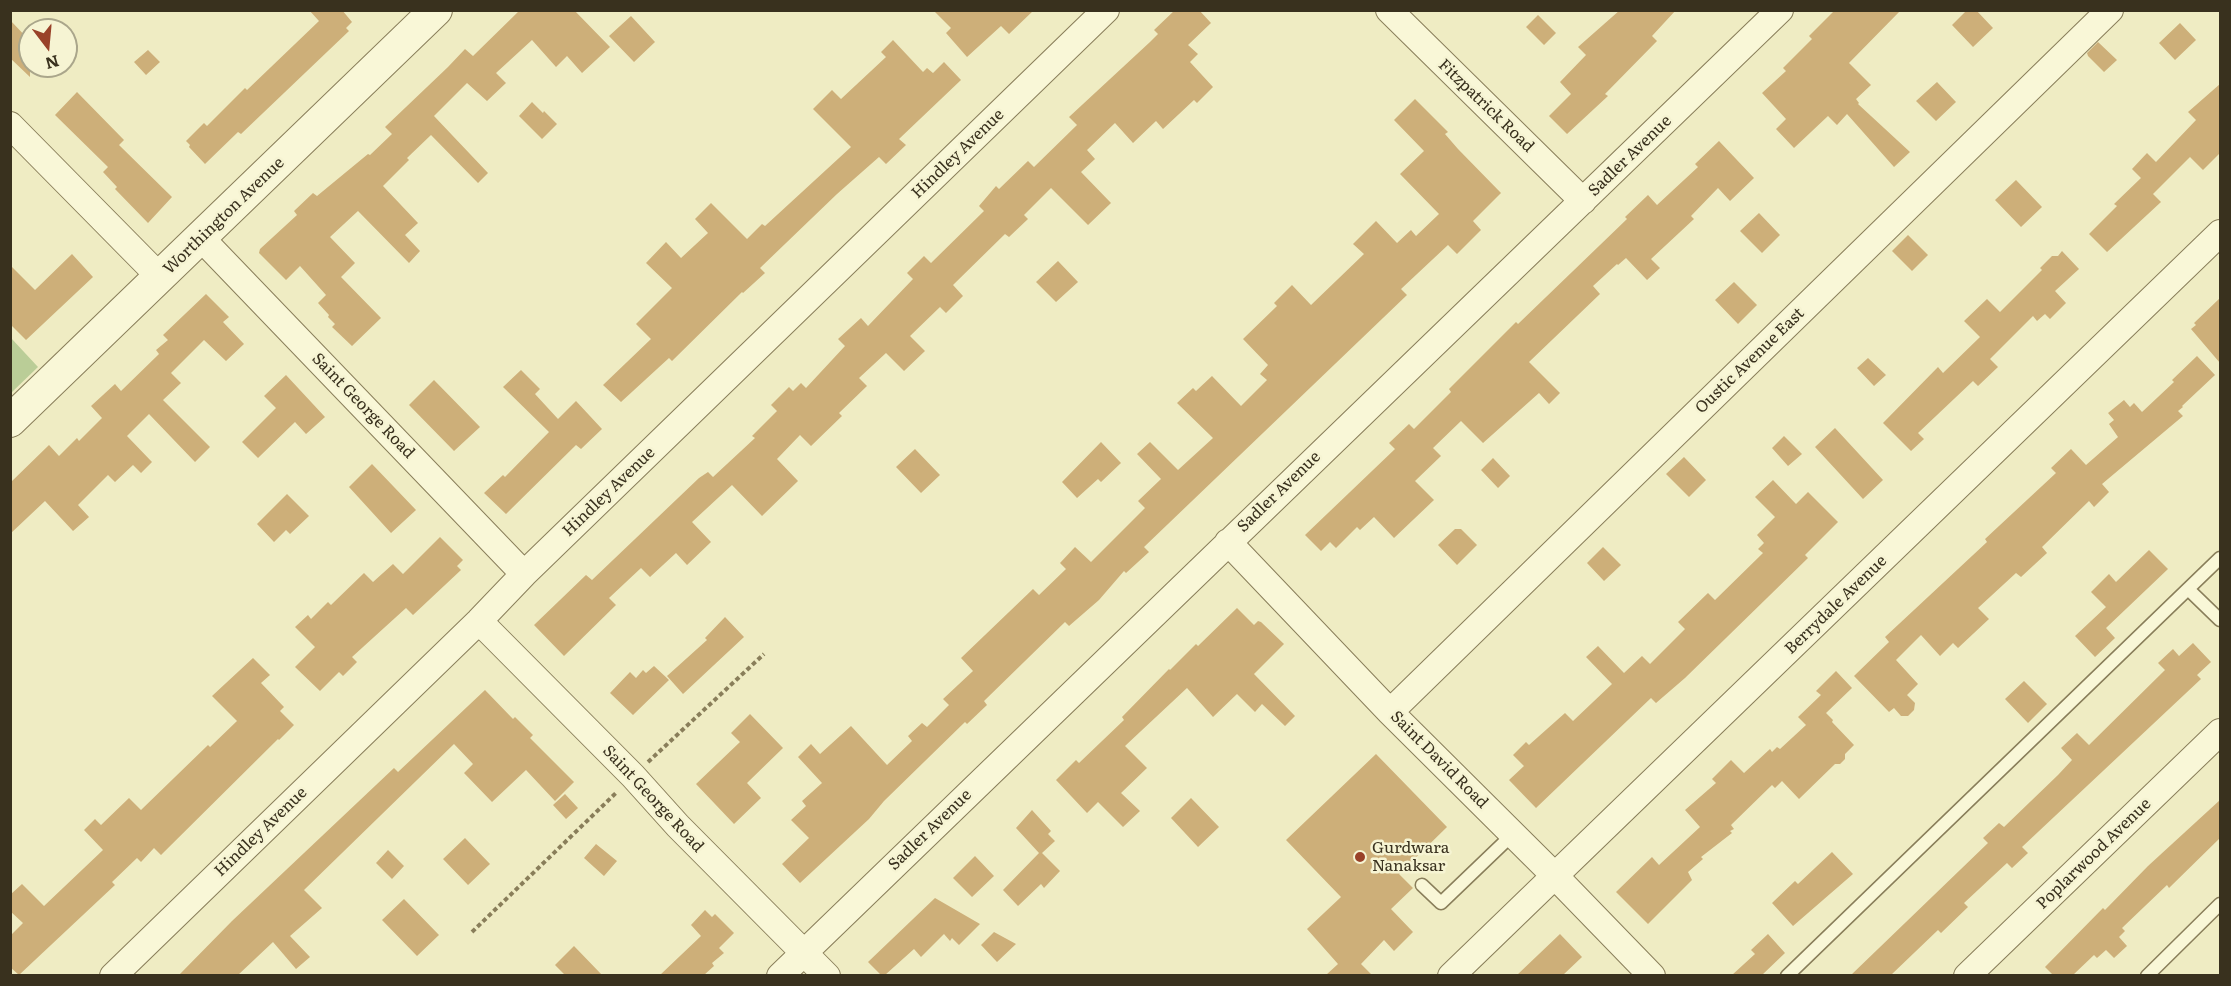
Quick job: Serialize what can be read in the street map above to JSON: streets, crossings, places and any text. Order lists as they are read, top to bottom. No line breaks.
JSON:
{"streets":{"street":["Fitzpatrick Road","Hindley Avenue","Sadler Avenue","Worthington Avenue","Oustic Avenue East","Saint George Road","Berrydale Avenue","Saint David Road","Poplarwood Avenue"]},"crossings":[["Fitzpatrick Road","Sadler Avenue"],["Hindley Avenue","Saint George Road"],["Sadler Avenue","Saint George Road"],["Sadler Avenue","Saint David Road"],["Worthington Avenue","Saint George Road"],["Oustic Avenue East","Saint David Road"],["Berrydale Avenue","Saint David Road"]],"places":["Gurdwara Nanaksar"],"north":"bottom"}
